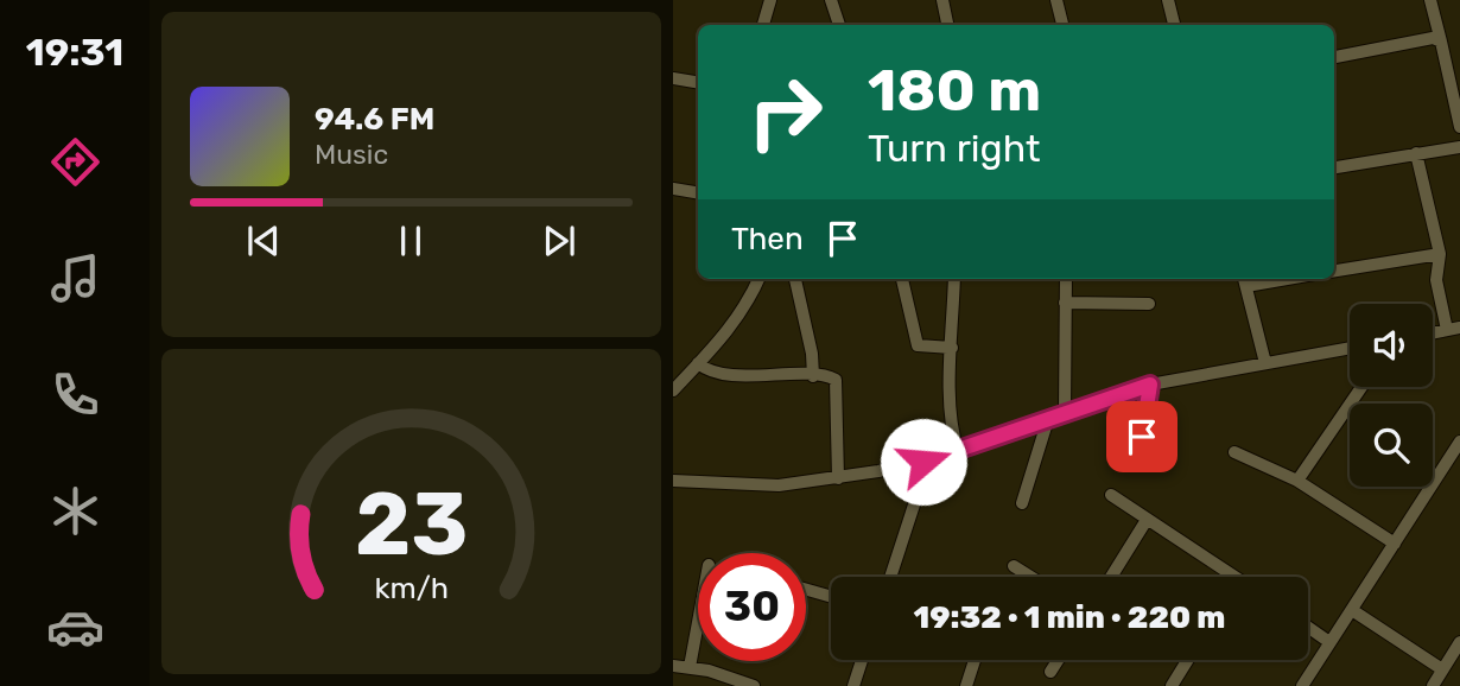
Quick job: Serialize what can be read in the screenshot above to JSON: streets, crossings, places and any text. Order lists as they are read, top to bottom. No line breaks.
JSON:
{"page":{"tabs":"19:31","turn":["180 m","Turn right"],"song":["94.6 FM","Music"],"then":"Then","limit":"30","trip":"19:32 · 1 min · 220 m","gauge":["23","km/h"]}}
